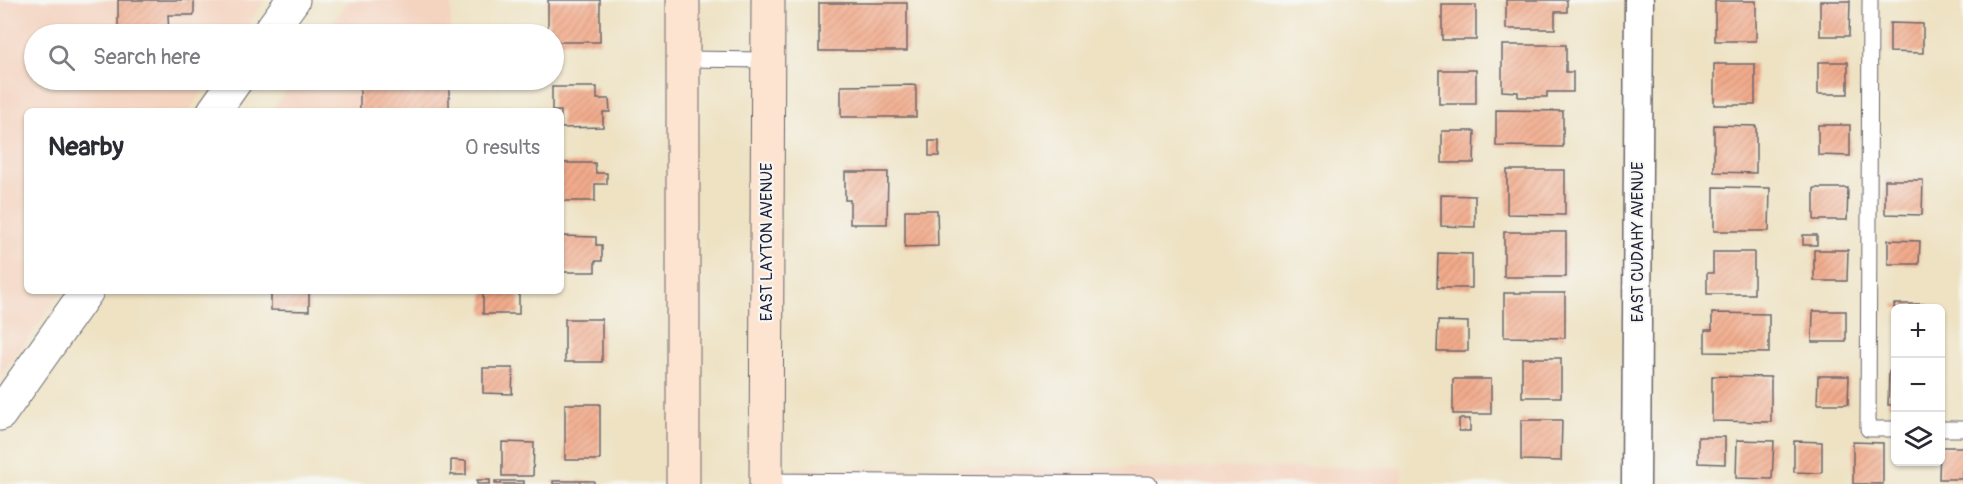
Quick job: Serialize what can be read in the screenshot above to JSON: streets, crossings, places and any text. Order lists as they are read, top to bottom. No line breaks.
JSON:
{"streets":{"main road":["EAST LAYTON AVENUE"],"street":["EAST CUDAHY AVENUE"]},"page":{"search":"Search here","heading":["Nearby","0 results"],"map_buttons":["+","−"]}}
